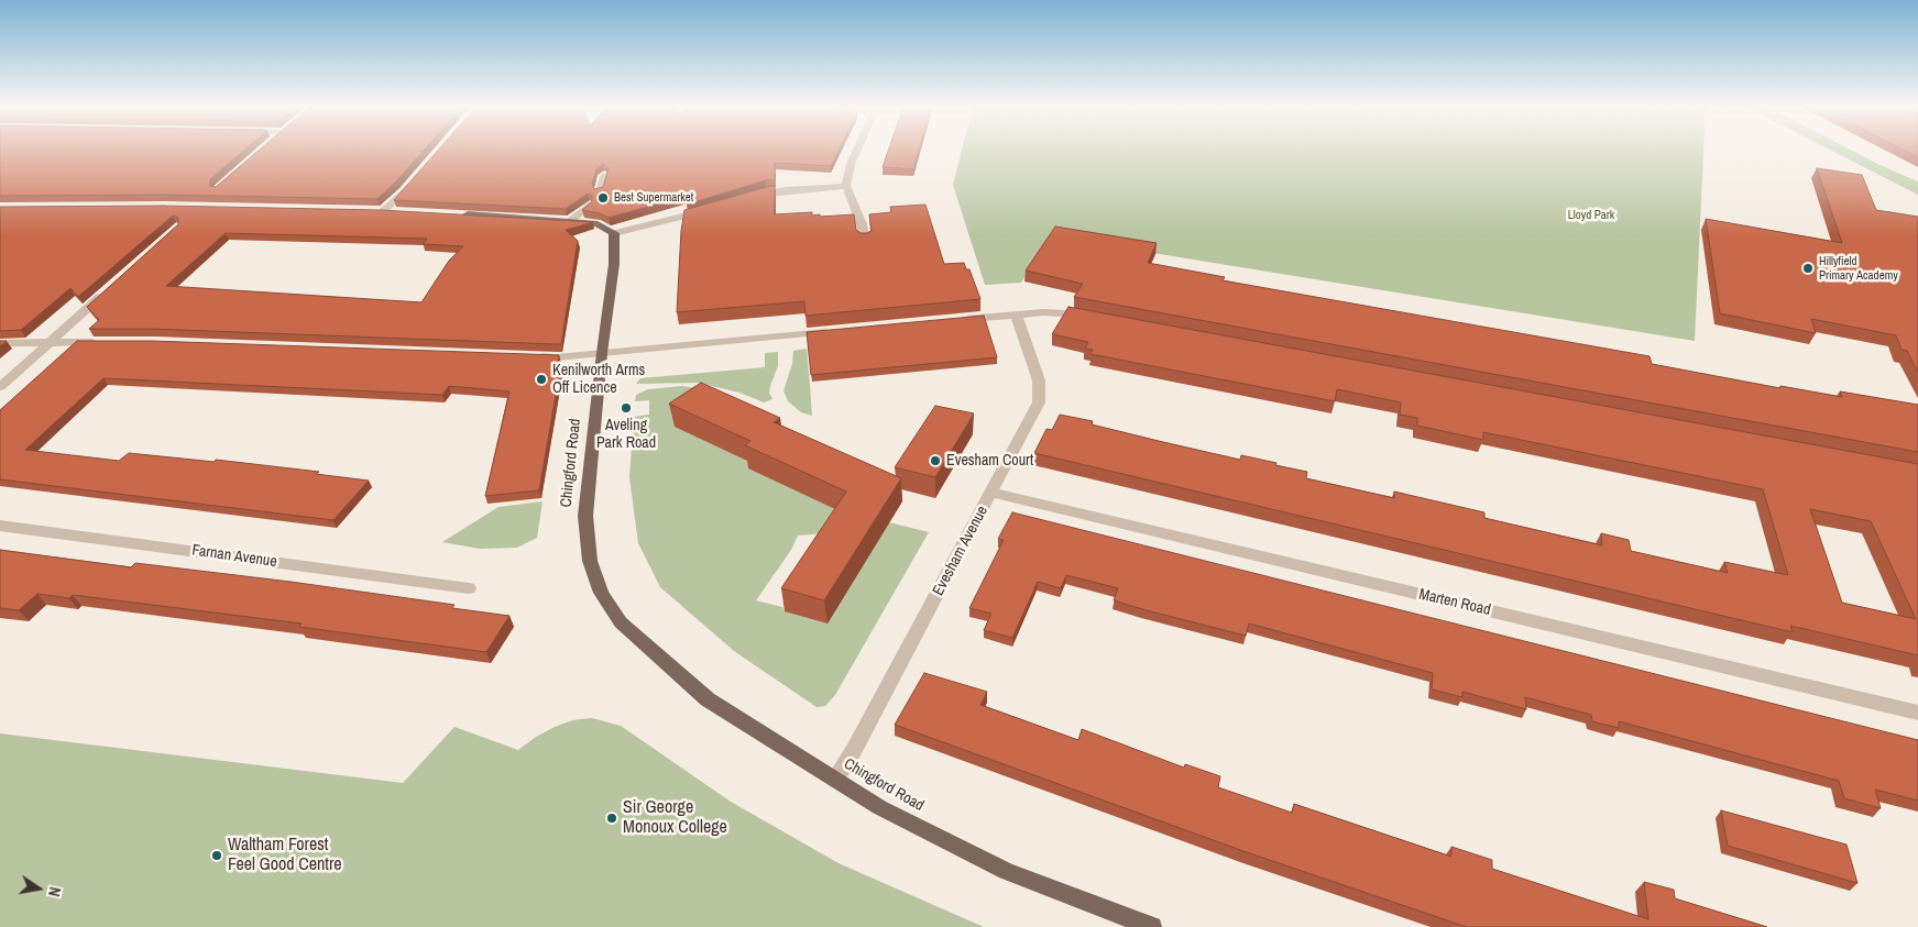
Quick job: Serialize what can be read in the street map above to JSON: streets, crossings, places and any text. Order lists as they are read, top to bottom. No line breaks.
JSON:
{"streets":{"main road":["Chingford Road"],"street":["Evesham Avenue","Farnan Avenue","Marten Road"]},"crossings":[["Chingford Road","Evesham Avenue"],["Evesham Avenue","Marten Road"]],"parks":["Lloyd Park"],"places":["Best Supermarket","Hillyfield Primary Academy","Kenilworth Arms Off Licence","Aveling Park Road","Evesham Court","Sir George Monoux College","Waltham Forest Feel Good Centre"],"north":"right"}
